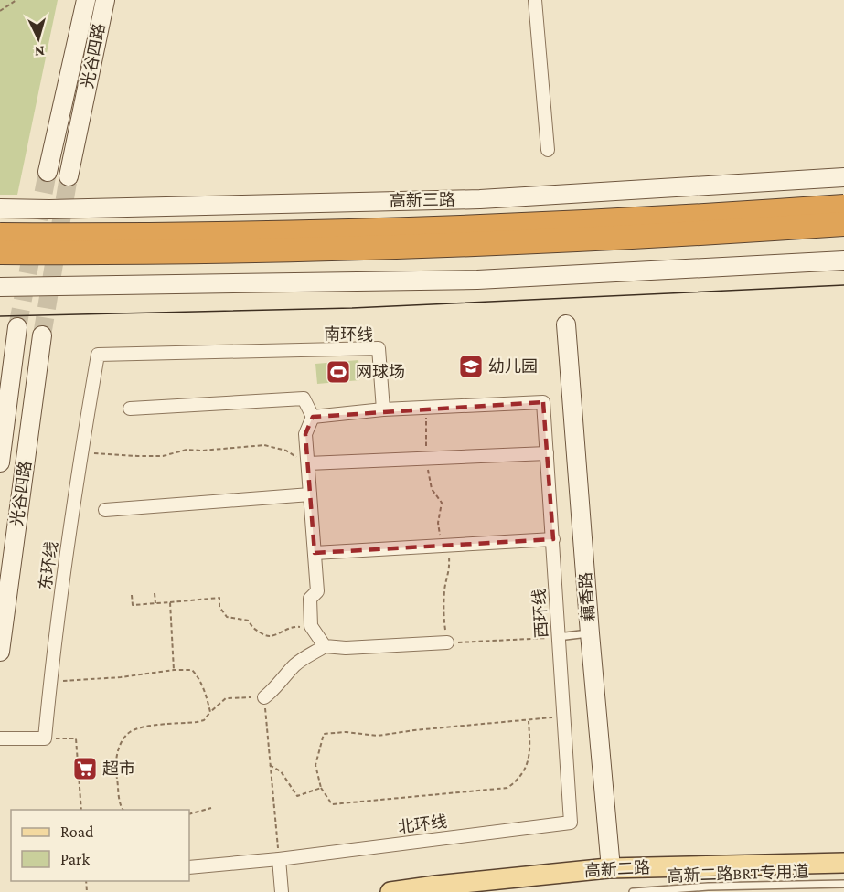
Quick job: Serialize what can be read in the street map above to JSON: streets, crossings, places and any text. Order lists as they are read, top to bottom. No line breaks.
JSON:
{"streets":{"highway":["高新三路"],"main road":["光谷四路","藕香路","高新二路"],"street":["南环线","东环线","西环线","北环线"],"lane":["高新二路BRT专用道"]},"crossings":[["南环线","东环线"],["藕香路","高新二路"],["西环线","北环线"]],"places":{"school or university":["幼儿园"],"sports":["网球场"],"supermarket":["超市"]},"legend":["Road","Park"],"north":"bottom"}
